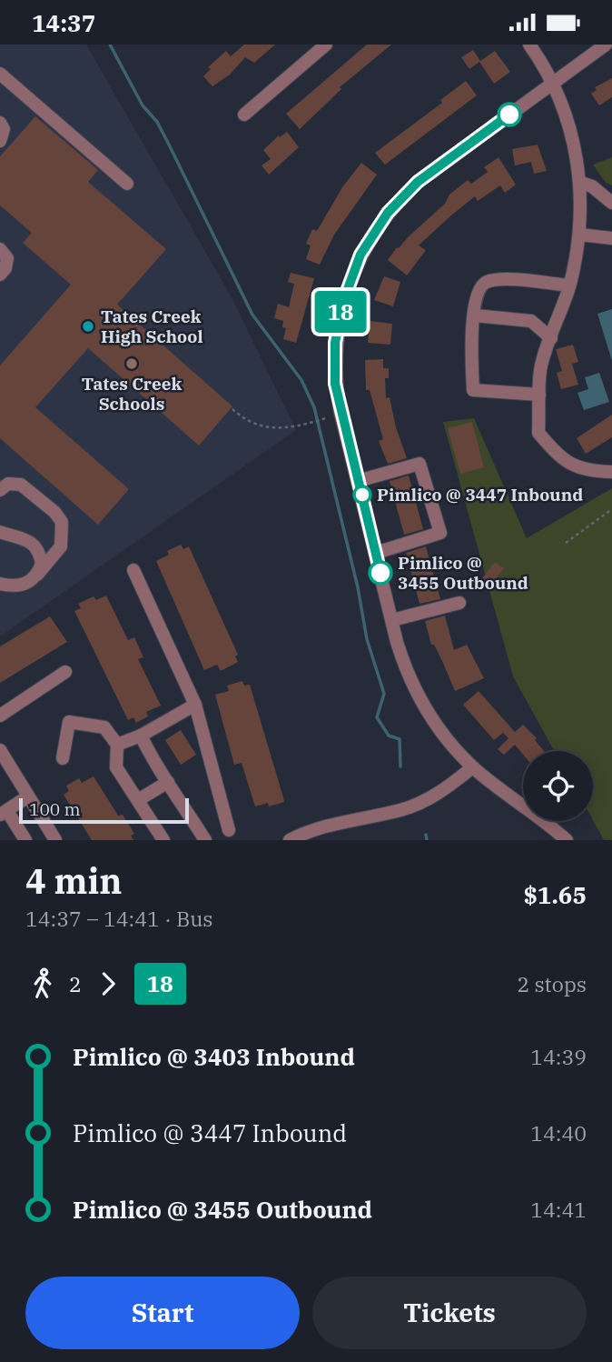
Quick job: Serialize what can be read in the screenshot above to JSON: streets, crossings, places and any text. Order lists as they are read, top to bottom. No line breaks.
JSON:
{"places":["Tates Creek High School","Tates Creek Schools","Pimlico @ 3447 Inbound","Pimlico @ 3455 Outbound"],"lines":["bus line 18"],"scale_bar":"100 m","page":{"status":"14:37","on_map":"18","scale":"100 m","heading":["4 min","14:37 – 14:41 · Bus","$1.65"],"legs":["2","18","2 stops"],"list":[{"name":"Pimlico @ 3403 Inbound","value":"14:39"},{"name":"Pimlico @ 3447 Inbound","value":"14:40"},{"name":"Pimlico @ 3455 Outbound","value":"14:41"}],"buttons":["Start","Tickets"]}}
